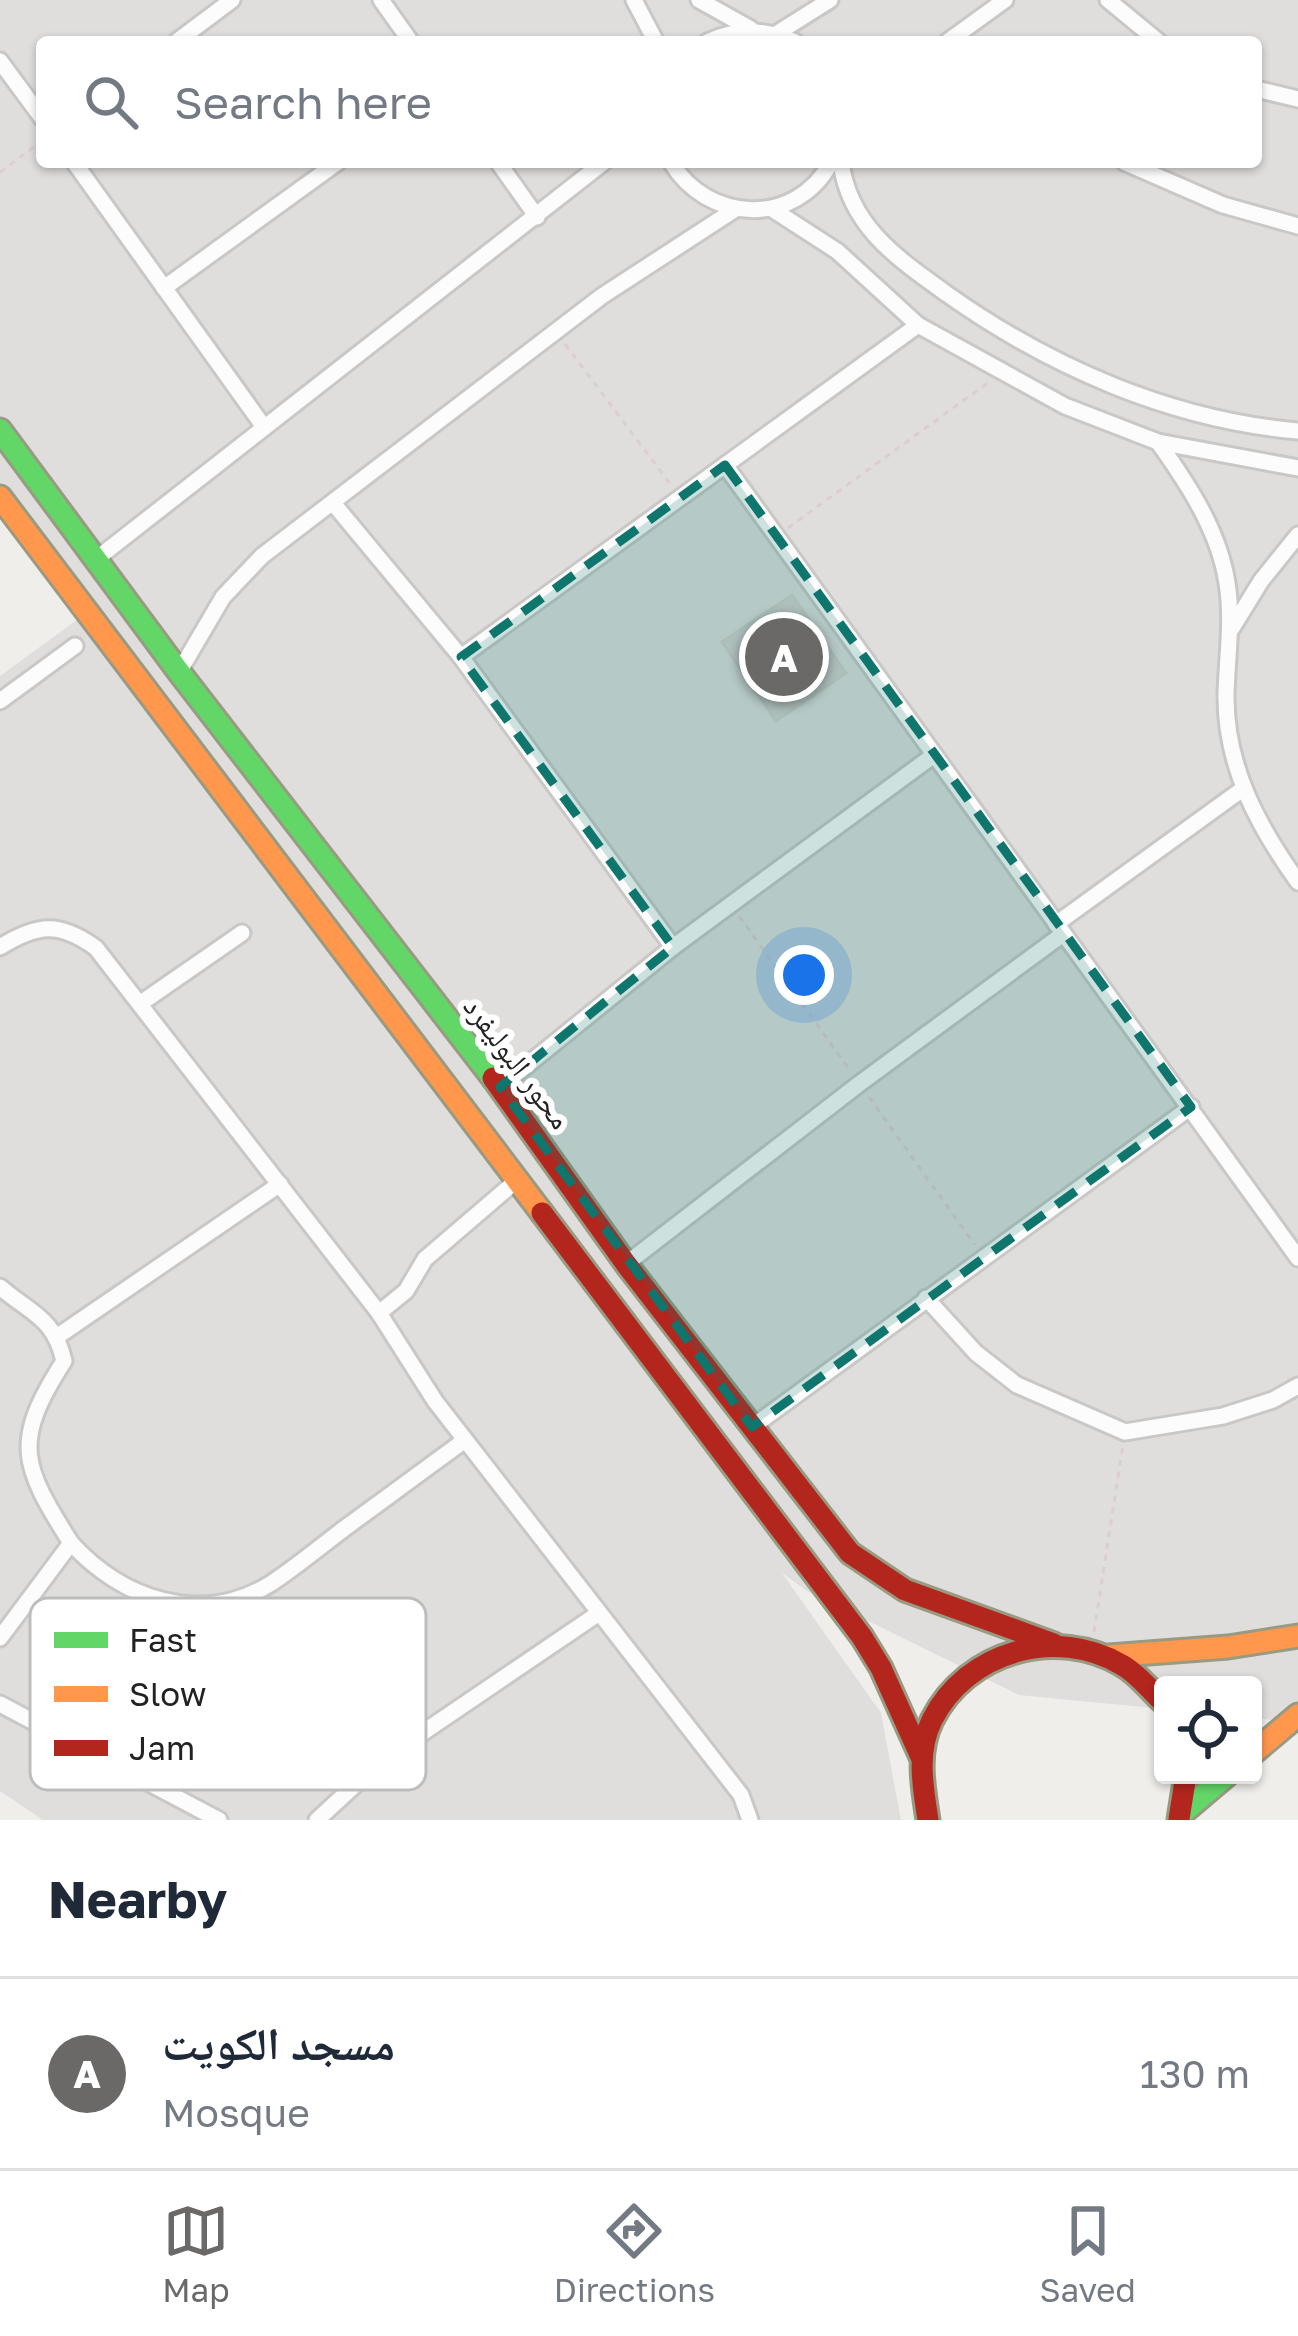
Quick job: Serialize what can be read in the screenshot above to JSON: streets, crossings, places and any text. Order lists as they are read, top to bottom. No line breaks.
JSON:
{"streets":{"street":["محور البوليفرد"]},"legend":["Fast","Slow","Jam"],"page":{"search":"Search here","pins":"A","heading":"Nearby","list":[{"mark":"A","name":"مسجد الكويت","note":"Mosque","value":"130 m"}],"nav":["Map","Directions","Saved"]}}
